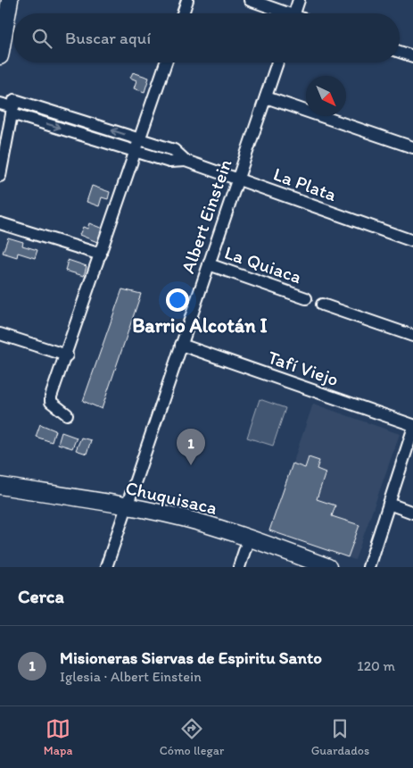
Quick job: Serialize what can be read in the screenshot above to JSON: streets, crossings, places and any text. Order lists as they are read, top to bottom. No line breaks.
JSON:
{"streets":{"street":["La Plata","Albert Einstein","La Quiaca","Tafí Viejo","Chuquisaca"]},"crossings":[["La Plata","Albert Einstein"],["Albert Einstein","La Quiaca"],["Albert Einstein","Tafí Viejo"],["Albert Einstein","Chuquisaca"]],"districts":["Barrio Alcotán I"],"north":"bottom right","page":{"search":"Buscar aquí","pins":"1","heading":"Cerca","list":[{"mark":"1","name":"Misioneras Siervas de Espiritu Santo","note":"Iglesia · Albert Einstein","value":"120 m"}],"nav":["Mapa","Cómo llegar","Guardados"]}}
